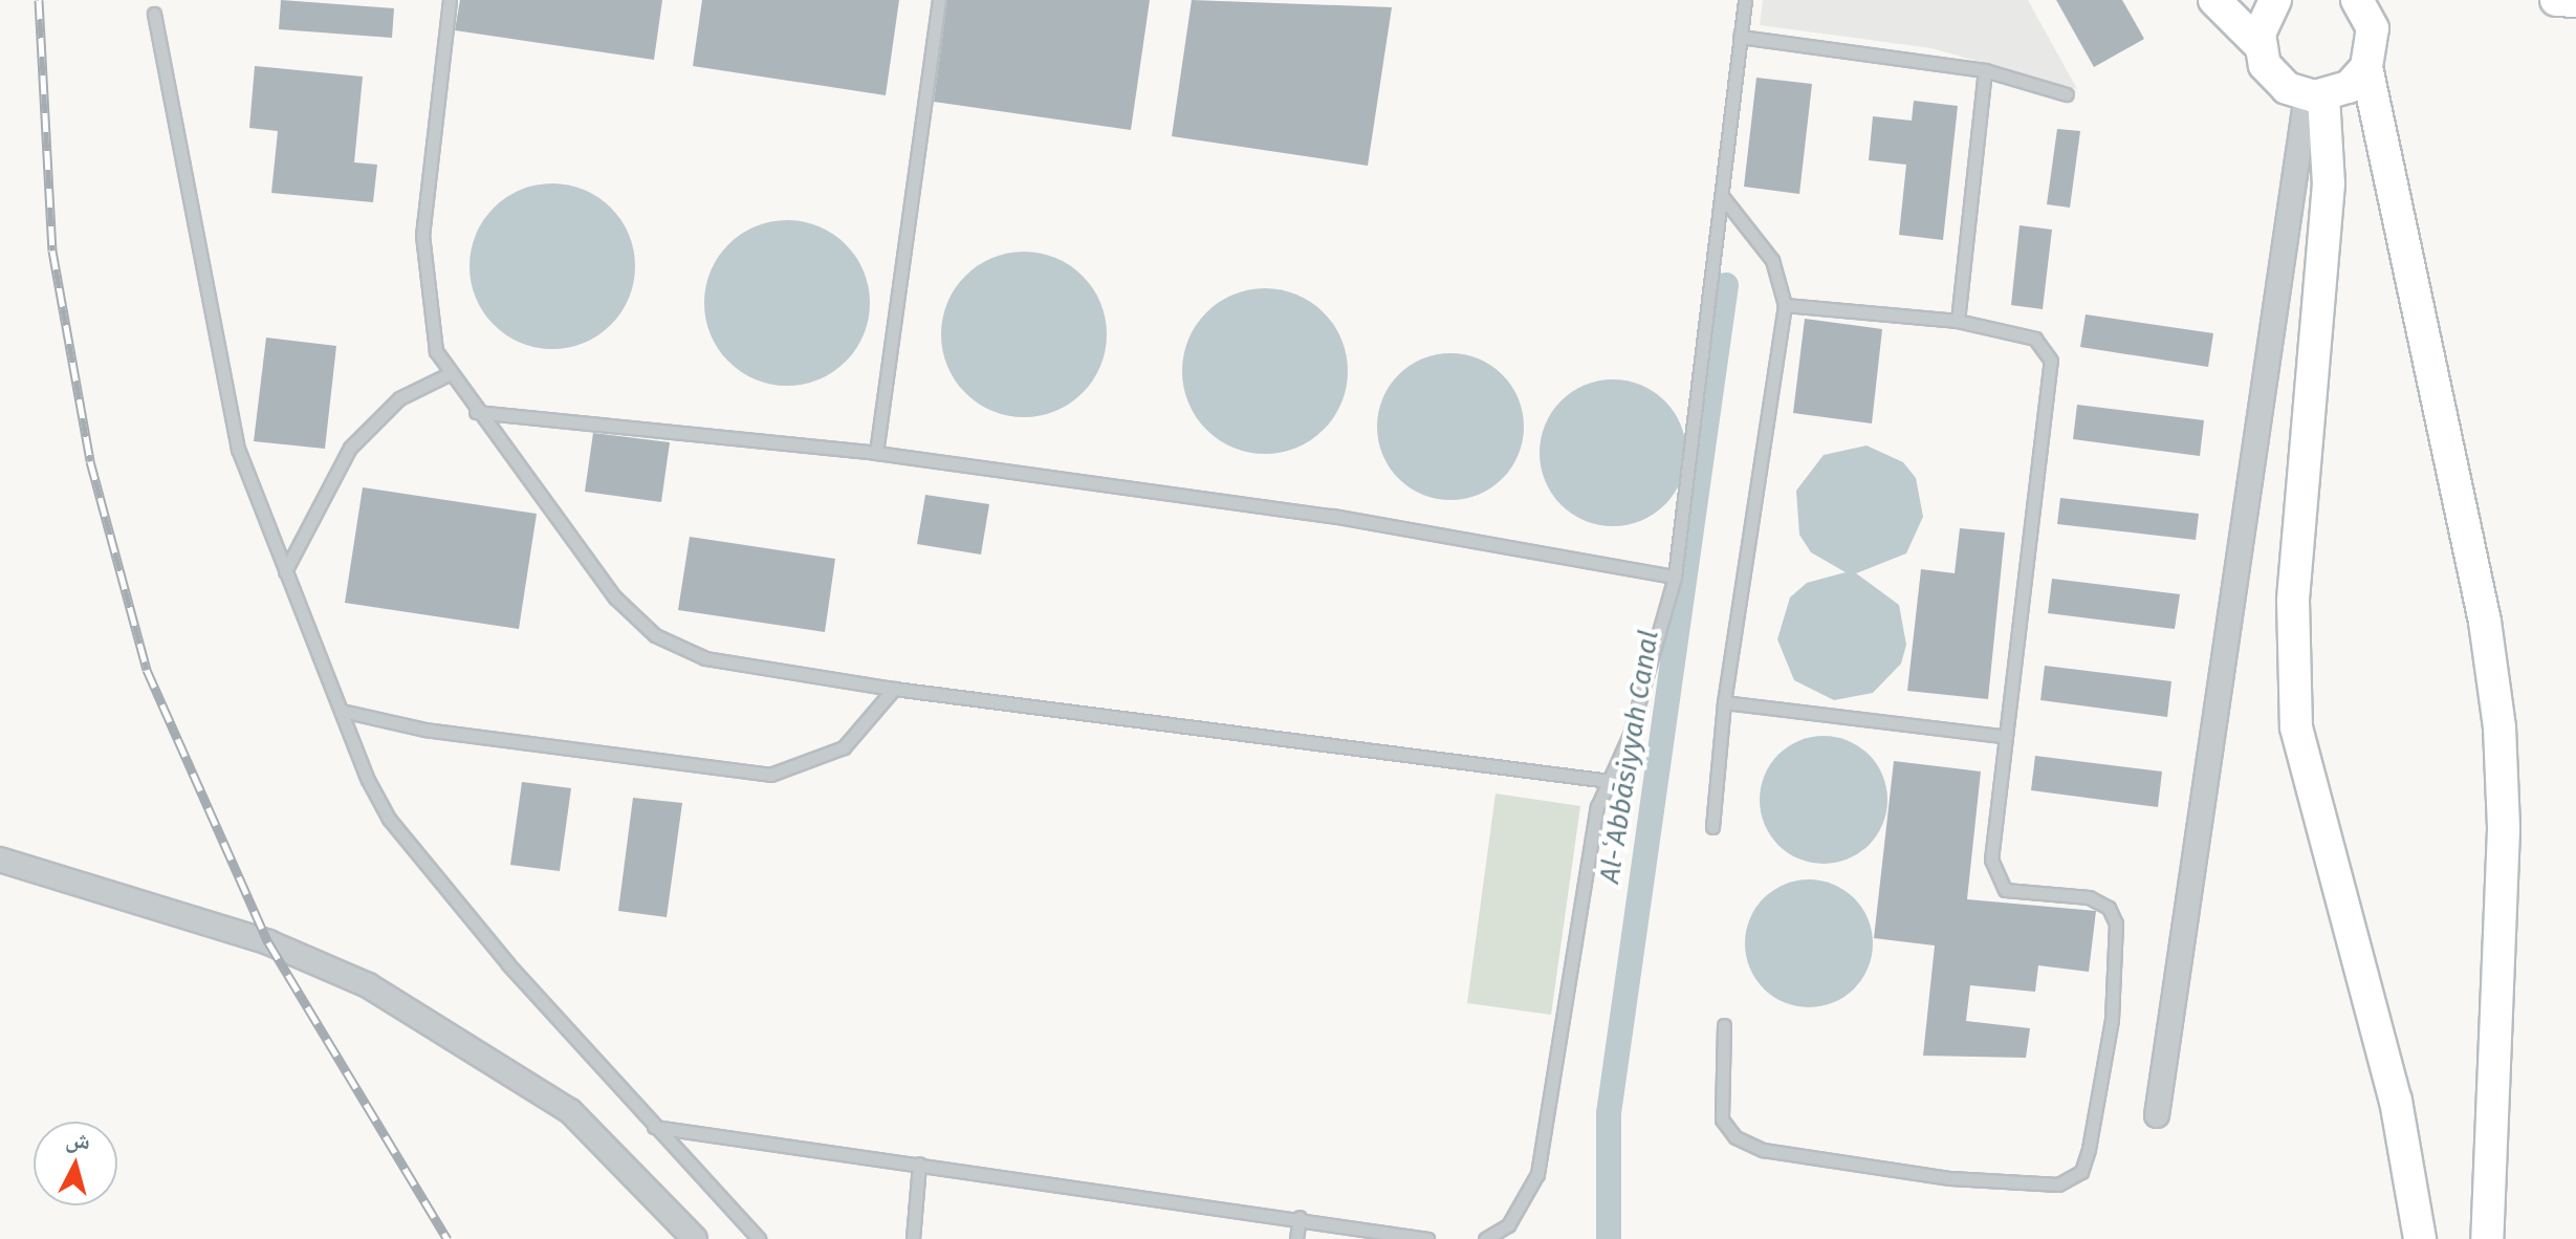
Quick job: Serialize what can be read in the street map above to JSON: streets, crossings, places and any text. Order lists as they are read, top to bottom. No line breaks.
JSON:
{"water":["Al-ʿAbbāsiyyah Canal"],"north":"top"}
